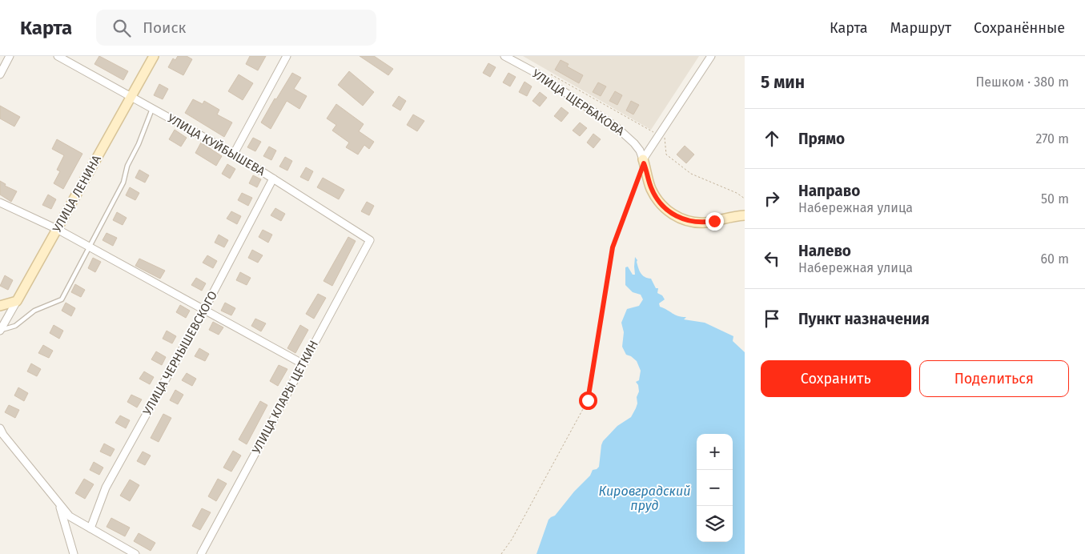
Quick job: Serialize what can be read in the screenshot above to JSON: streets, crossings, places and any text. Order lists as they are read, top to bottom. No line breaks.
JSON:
{"streets":{"main road":["УЛИЦА ЛЕНИНА"],"street":["УЛИЦА ЩЕРБАКОВА","УЛИЦА КУЙБЫШЕВА","УЛИЦА ЧЕРНЫШЕВСКОГО","УЛИЦА КЛАРЫ ЦЕТКИН"]},"crossings":[["УЛИЦА КУЙБЫШЕВА","УЛИЦА ЛЕНИНА"],["УЛИЦА КУЙБЫШЕВА","УЛИЦА ЧЕРНЫШЕВСКОГО"],["УЛИЦА КУЙБЫШЕВА","УЛИЦА КЛАРЫ ЦЕТКИН"]],"water":["Кировградский пруд"],"page":{"header":"Карта","search":"Поиск","nav":["Карта","Маршрут","Сохранённые"],"heading":["5 мин","Пешком · 380 m"],"list":[["Прямо","270 m"],["Направо","Набережная улица","50 m"],["Налево","Набережная улица","60 m"],"Пункт назначения"],"buttons":["Сохранить","Поделиться"],"map_buttons":["+","−"]}}
